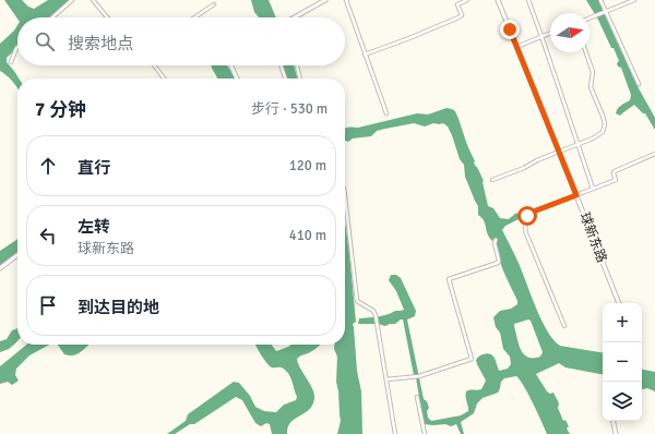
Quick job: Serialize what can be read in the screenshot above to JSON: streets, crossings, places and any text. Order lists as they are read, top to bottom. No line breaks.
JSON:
{"streets":{"street":["球新东路"]},"north":"right","page":{"search":"搜索地点","heading":["7 分钟","步行 · 530 m"],"list":[["直行","120 m"],["左转","球新东路","410 m"],"到达目的地"],"map_buttons":["+","−"]}}
